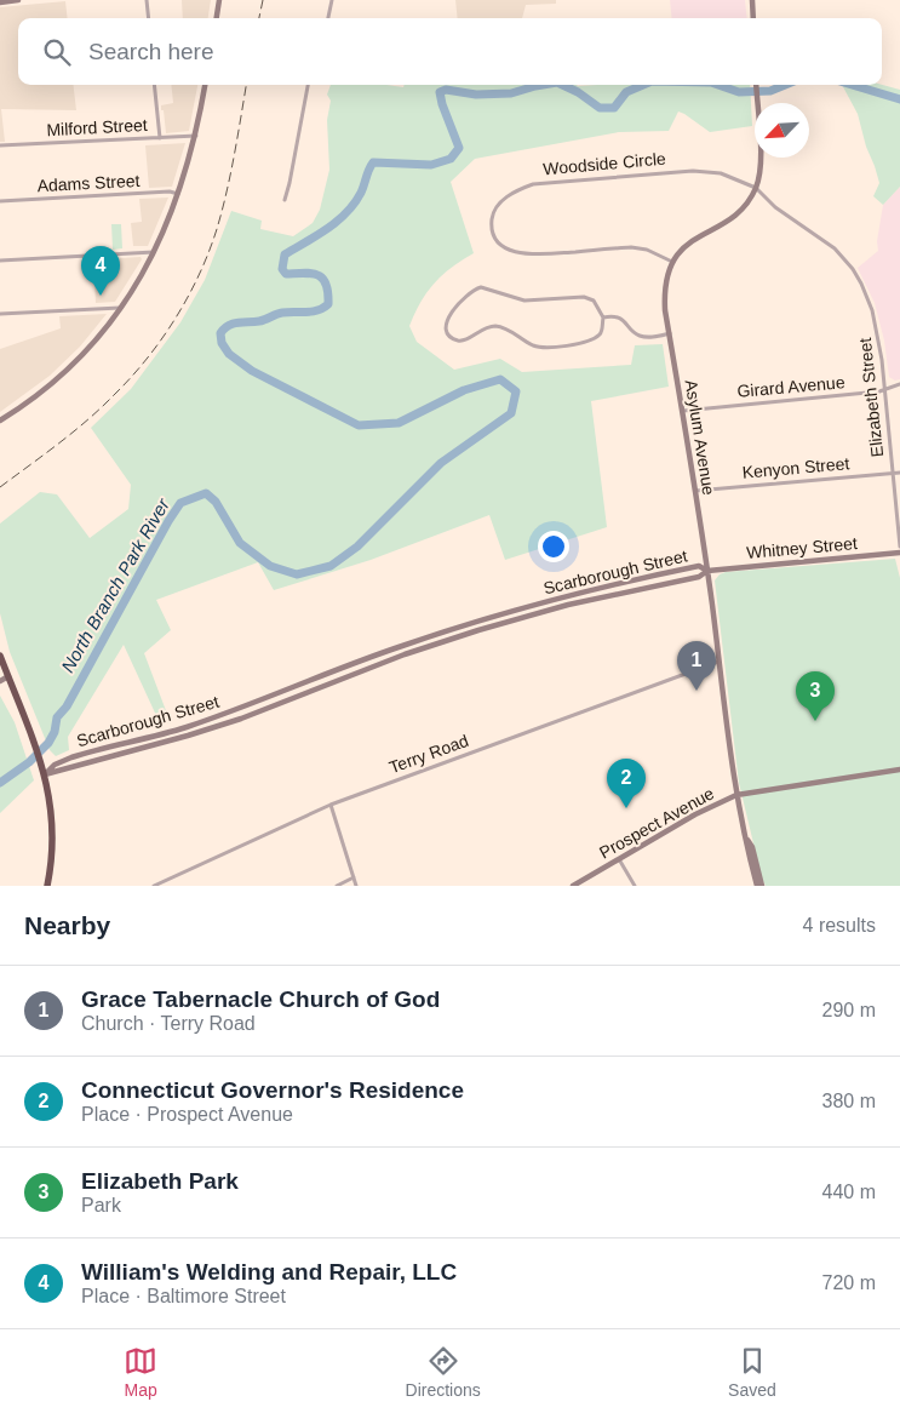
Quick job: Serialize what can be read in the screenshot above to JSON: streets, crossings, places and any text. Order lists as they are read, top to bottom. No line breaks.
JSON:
{"streets":{"main road":["Asylum Avenue","Whitney Street","Scarborough Street","Prospect Avenue"],"street":["Milford Street","Woodside Circle","Adams Street","Girard Avenue","Elizabeth Street","Kenyon Street","Terry Road"]},"crossings":[["Woodside Circle","Elizabeth Street"],["Woodside Circle","Asylum Avenue"],["Girard Avenue","Elizabeth Street"],["Girard Avenue","Asylum Avenue"],["Elizabeth Street","Asylum Avenue"],["Elizabeth Street","Kenyon Street"],["Asylum Avenue","Kenyon Street"],["Asylum Avenue","Whitney Street"],["Asylum Avenue","Scarborough Street"],["Asylum Avenue","Terry Road"],["Asylum Avenue","Prospect Avenue"],["Whitney Street","Scarborough Street"]],"water":["North Branch Park River"],"north":"bottom left","page":{"search":"Search here","pins":["4","1","3","2"],"heading":["Nearby","4 results"],"list":[{"mark":"1","name":"Grace Tabernacle Church of God","note":"Church · Terry Road","value":"290 m"},{"mark":"2","name":"Connecticut Governor's Residence","note":"Place · Prospect Avenue","value":"380 m"},{"mark":"3","name":"Elizabeth Park","note":"Park","value":"440 m"},{"mark":"4","name":"William's Welding and Repair, LLC","note":"Place · Baltimore Street","value":"720 m"}],"nav":["Map","Directions","Saved"]}}
